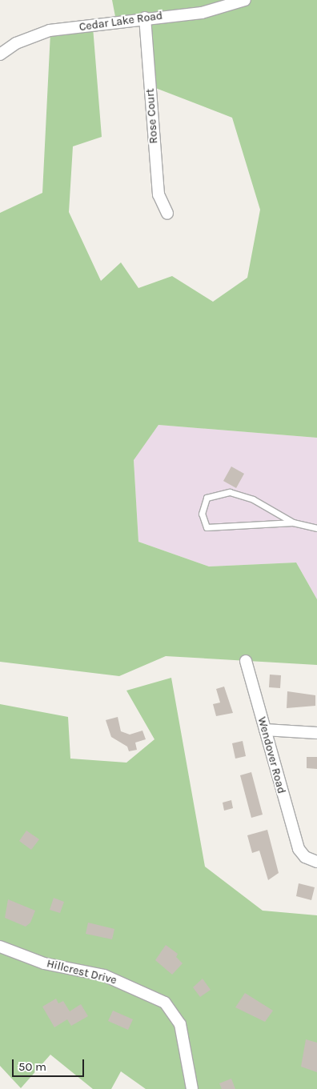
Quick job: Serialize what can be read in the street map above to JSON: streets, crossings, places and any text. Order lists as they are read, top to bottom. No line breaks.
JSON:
{"streets":{"street":["Cedar Lake Road","Rose Court","Wendover Road","Hillcrest Drive"]},"crossings":[["Cedar Lake Road","Rose Court"]],"scale_bar":"50 m"}
